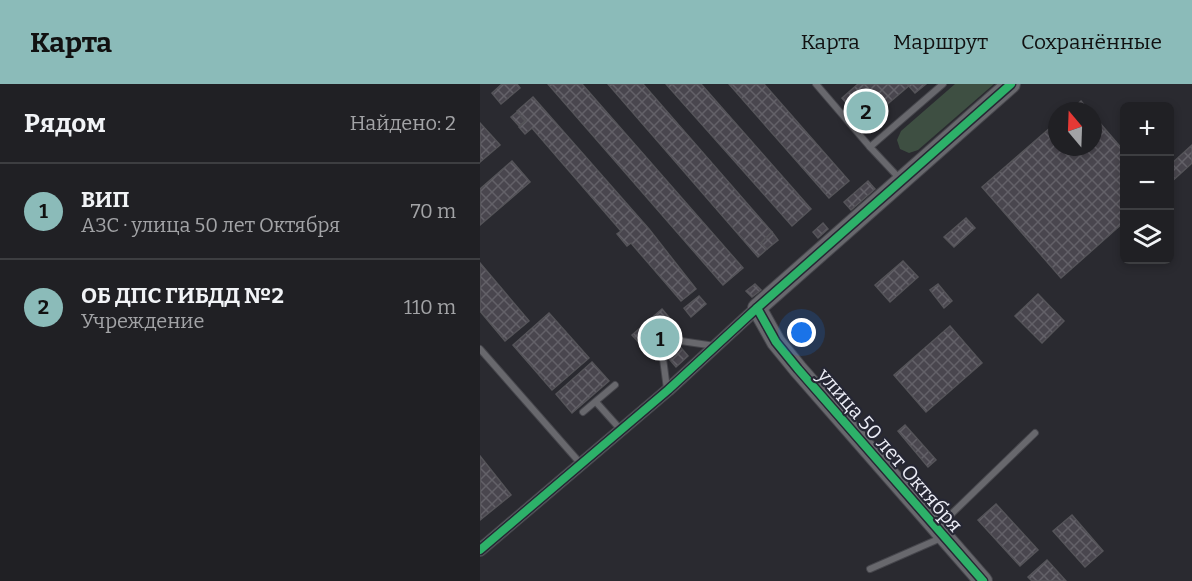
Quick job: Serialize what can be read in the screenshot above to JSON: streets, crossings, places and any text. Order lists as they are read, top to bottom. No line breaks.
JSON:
{"streets":{"street":["улица 50 лет Октября"]},"north":"top","page":{"header":"Карта","nav":["Карта","Маршрут","Сохранённые"],"heading":["Рядом","Найдено: 2"],"pins":["2","1"],"map_buttons":["+","−"],"list":[{"mark":"1","name":"ВИП","note":"АЗС · улица 50 лет Октября","value":"70 m"},{"mark":"2","name":"ОБ ДПС ГИБДД №2","note":"Учреждение","value":"110 m"}]}}
